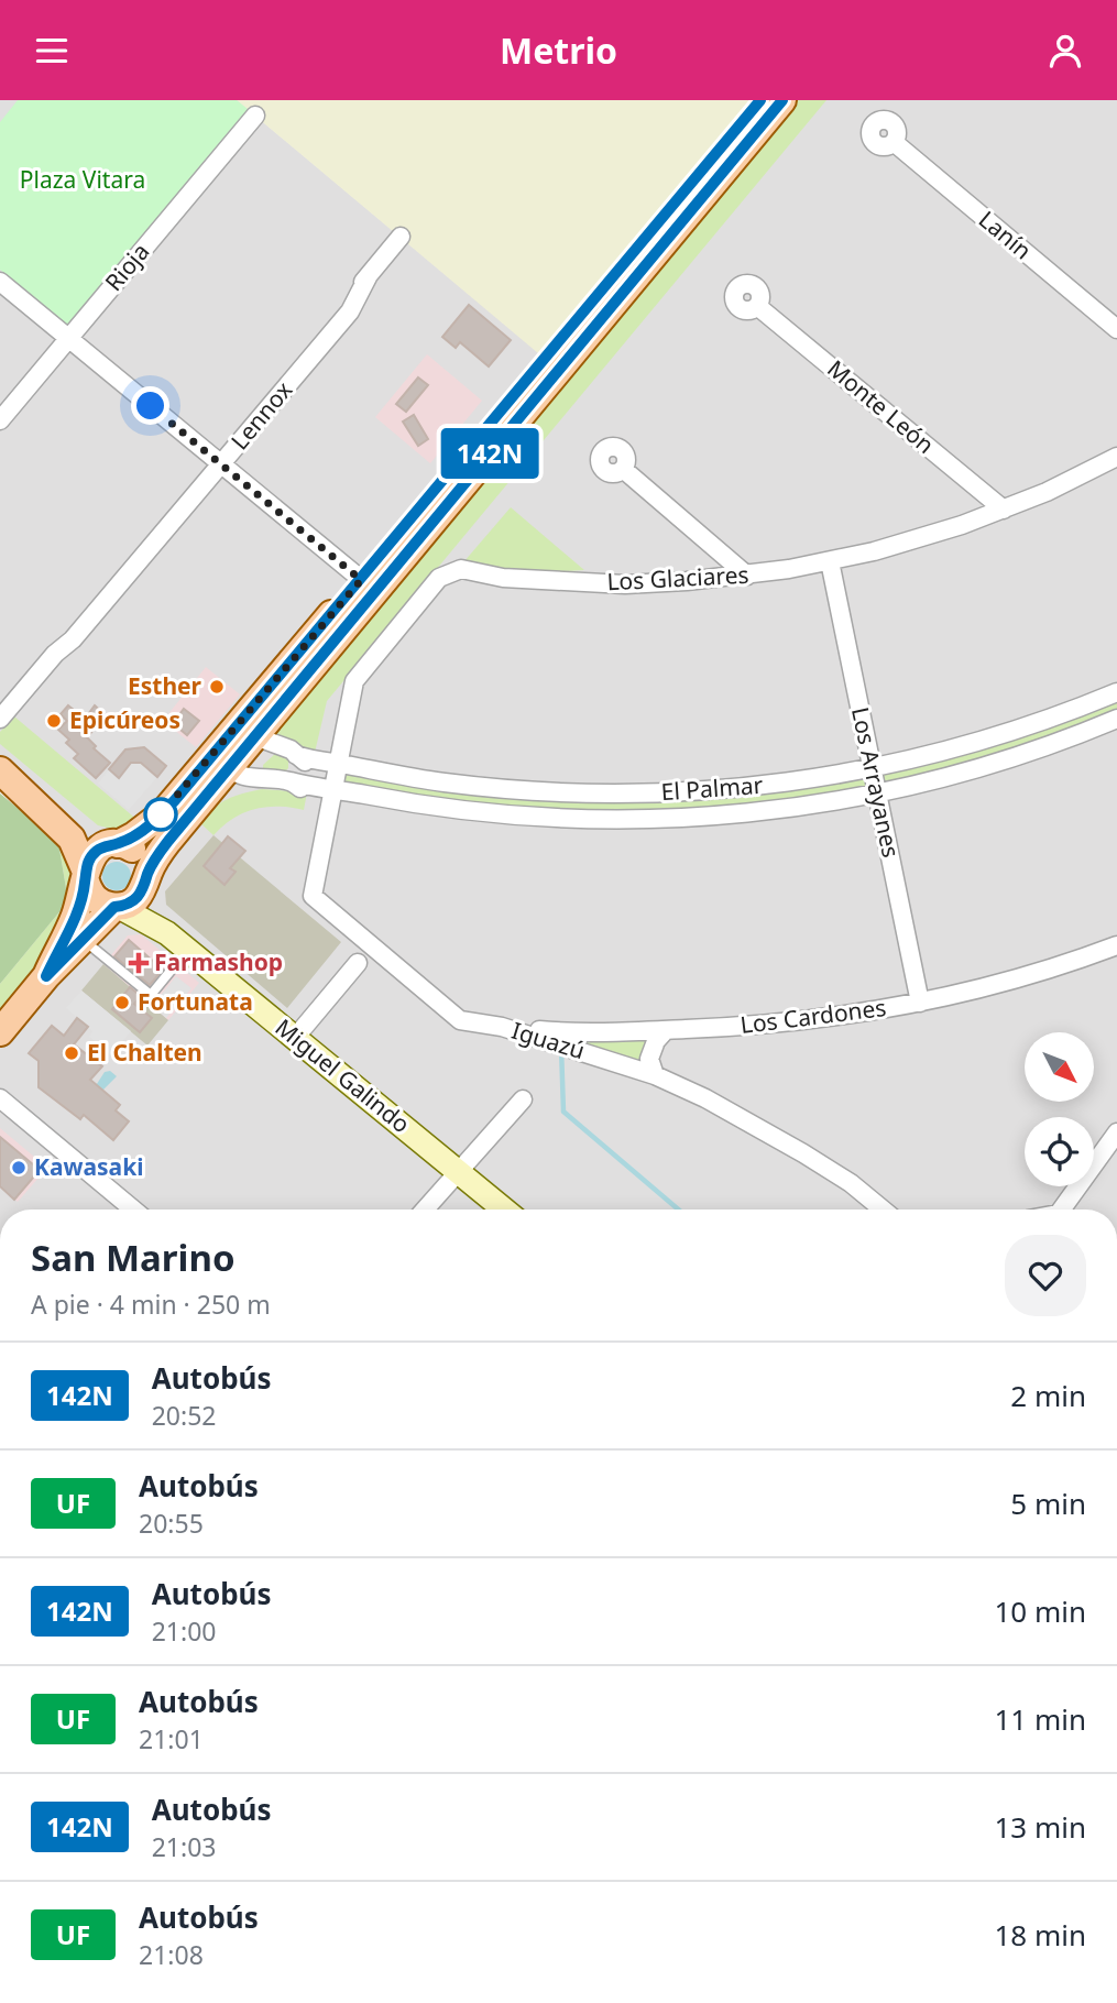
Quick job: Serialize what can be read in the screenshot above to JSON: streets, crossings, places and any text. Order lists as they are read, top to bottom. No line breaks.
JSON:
{"streets":{"main road":["Miguel Galindo"],"street":["Lanín","Rioja","Monte León","Lennox","Los Glaciares","Los Arrayanes","El Palmar","Los Cardones","Iguazú"]},"crossings":[["Monte León","Los Glaciares"],["Los Glaciares","Los Arrayanes"],["Los Glaciares","El Palmar"],["Los Glaciares","Iguazú"],["Los Arrayanes","El Palmar"],["Los Arrayanes","Los Cardones"],["El Palmar","Iguazú"],["Los Cardones","Iguazú"]],"parks":["Plaza Vitara"],"places":{"other":["Esther","Epicúreos","Fortunata","El Chalten","Kawasaki"],"health":["Farmashop"]},"lines":["bus line 142N"],"north":"bottom right","page":{"header":"Metrio","on_map":"142N","heading":["San Marino","A pie · 4 min · 250 m"],"list":[{"mark":"142N","name":"Autobús","note":"20:52","value":"2 min"},{"mark":"UF","name":"Autobús","note":"20:55","value":"5 min"},{"mark":"142N","name":"Autobús","note":"21:00","value":"10 min"},{"mark":"UF","name":"Autobús","note":"21:01","value":"11 min"},{"mark":"142N","name":"Autobús","note":"21:03","value":"13 min"},{"mark":"UF","name":"Autobús","note":"21:08","value":"18 min"}]}}
